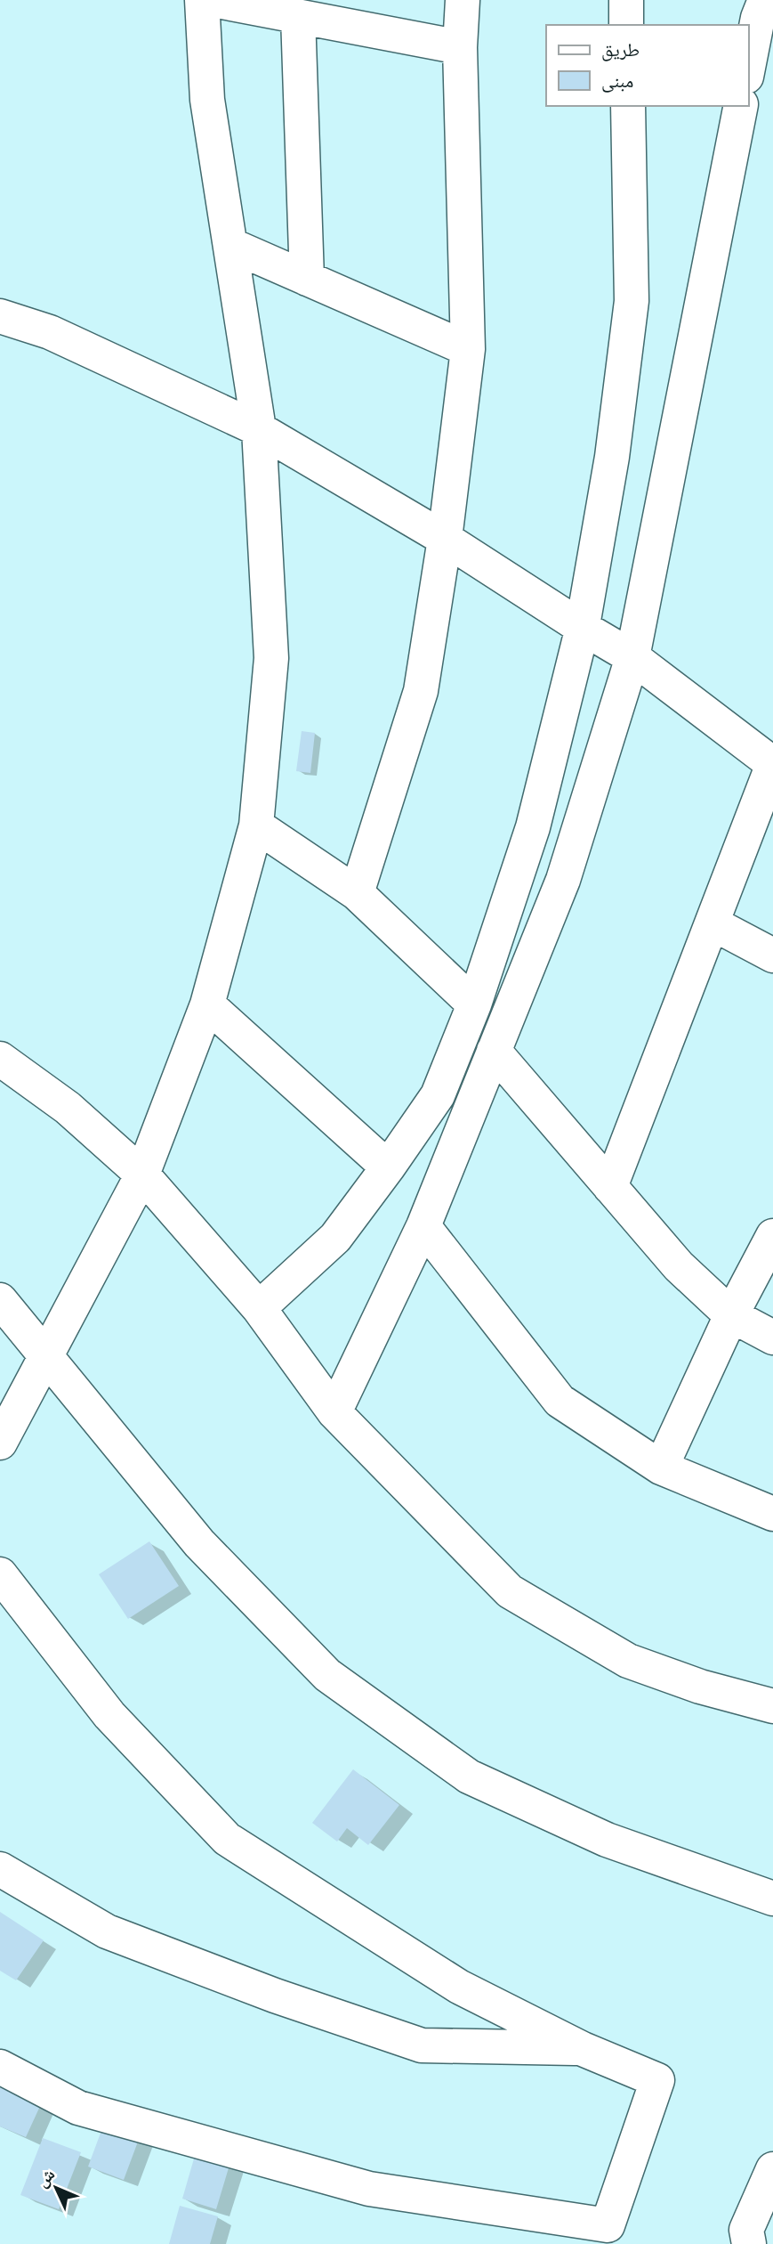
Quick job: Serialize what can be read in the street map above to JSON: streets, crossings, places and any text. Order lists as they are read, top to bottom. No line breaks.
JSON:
{"legend":["طريق","مبنى"],"north":"top left"}
